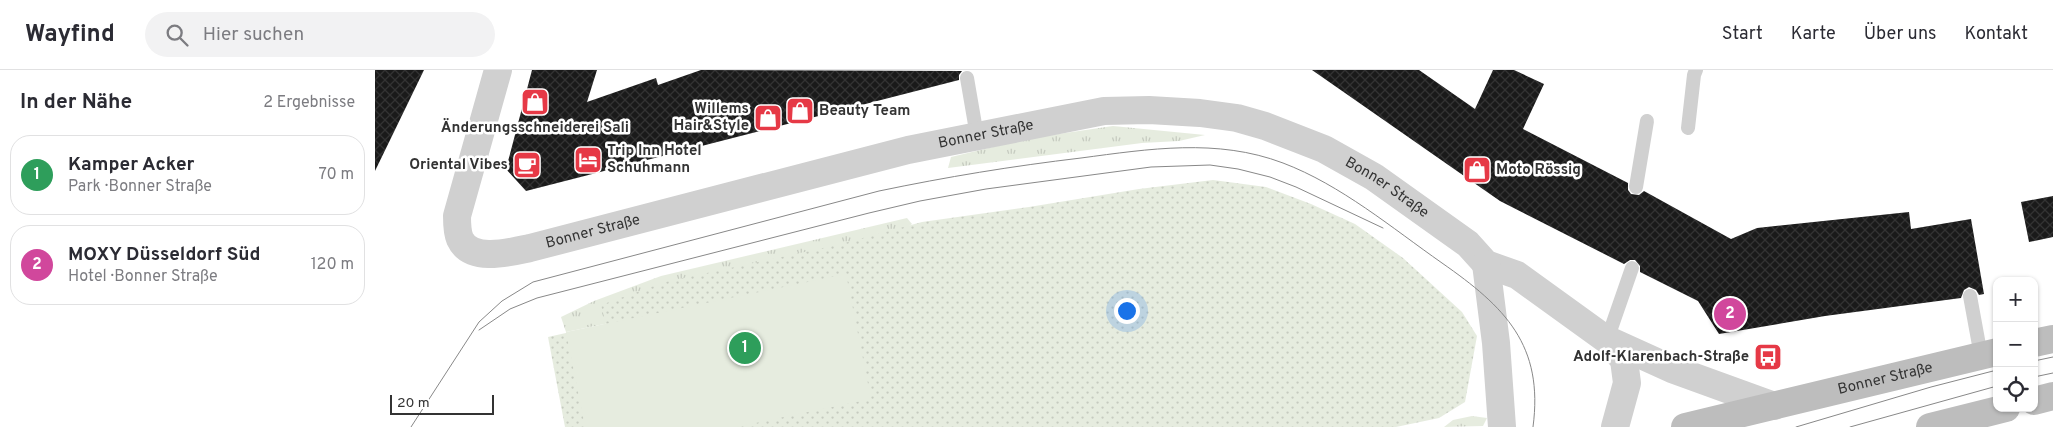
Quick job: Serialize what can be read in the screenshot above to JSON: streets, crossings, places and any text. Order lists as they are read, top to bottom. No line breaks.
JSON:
{"streets":{"main road":["Bonner Straße"]},"places":{"shop":["Änderungsschneiderei Sali","Beauty Team","Willems Hair&Style","Moto Rössig"],"hotel":["Trip Inn Hotel Schuhmann"],"cafe":["Oriental Vibes"],"bus stop":["Adolf-Klarenbach-Straße"]},"scale_bar":"20 m","page":{"header":"Wayfind","search":"Hier suchen","nav":["Start","Karte","Über uns","Kontakt"],"heading":["In der Nähe","2 Ergebnisse"],"list":[{"mark":"1","name":"Kamper Acker","note":"Park · Bonner Straße","value":"70 m"},{"mark":"2","name":"MOXY Düsseldorf Süd","note":"Hotel · Bonner Straße","value":"120 m"}],"map_buttons":["+","−"],"pins":["2","1"],"scale":"20 m"}}
